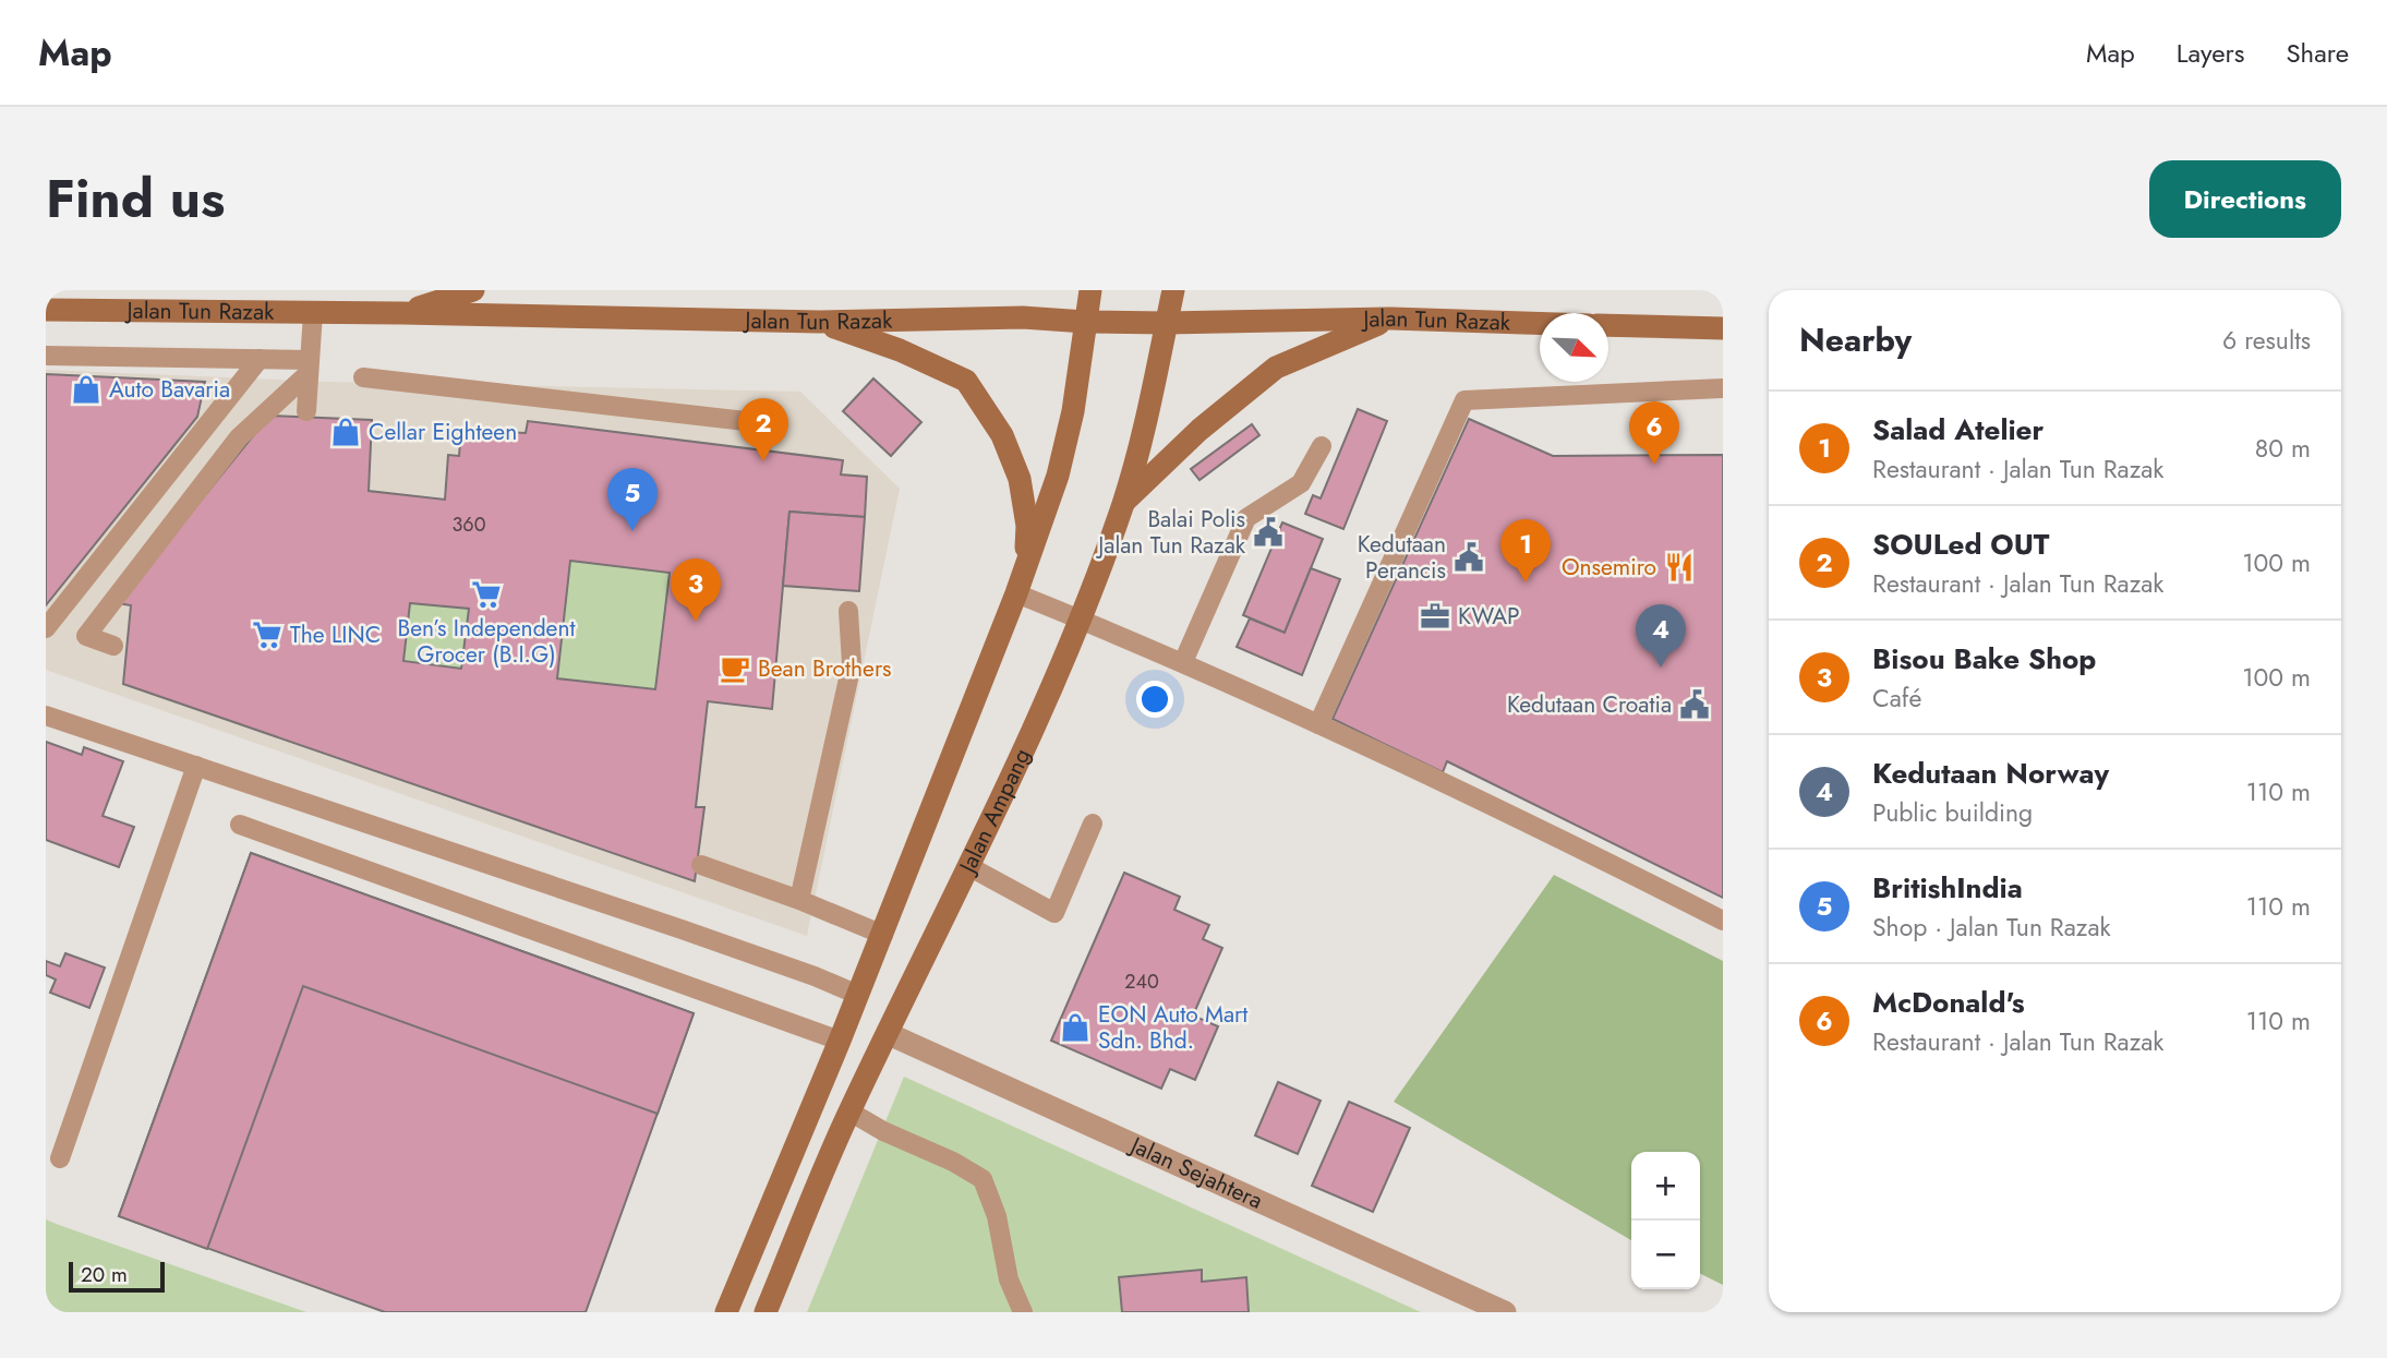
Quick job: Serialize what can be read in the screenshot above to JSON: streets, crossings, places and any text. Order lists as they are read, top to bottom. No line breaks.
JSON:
{"streets":{"main road":["Jalan Tun Razak","Jalan Ampang"],"street":["Jalan Sejahtera"]},"crossings":[["Jalan Tun Razak","Jalan Ampang"],["Jalan Ampang","Jalan Sejahtera"]],"places":{"shop":["Auto Bavaria","Cellar Eighteen","EON Auto Mart Sdn. Bhd."],"public building":["Balai Polis Jalan Tun Razak","Kedutaan Perancis","Kedutaan Croatia"],"restaurant":["Onsemiro"],"supermarket":["Ben’s Independent Grocer (B.I.G)","The LINC"],"office":["KWAP"],"cafe":["Bean Brothers"]},"house_numbers":["360","240"],"scale_bar":"20 m","north":"bottom right","page":{"header":"Map","nav":["Map","Layers","Share"],"title":"Find us","buttons":"Directions","heading":["Nearby","6 results"],"list":[{"mark":"1","name":"Salad Atelier","note":"Restaurant · Jalan Tun Razak","value":"80 m"},{"mark":"2","name":"SOULed OUT","note":"Restaurant · Jalan Tun Razak","value":"100 m"},{"mark":"3","name":"Bisou Bake Shop","note":"Café","value":"100 m"},{"mark":"4","name":"Kedutaan Norway","note":"Public building","value":"110 m"},{"mark":"5","name":"BritishIndia","note":"Shop · Jalan Tun Razak","value":"110 m"},{"mark":"6","name":"McDonald's","note":"Restaurant · Jalan Tun Razak","value":"110 m"}],"pins":["2","6","5","1","3","4"],"map_buttons":["+","−"],"scale":"20 m"}}
